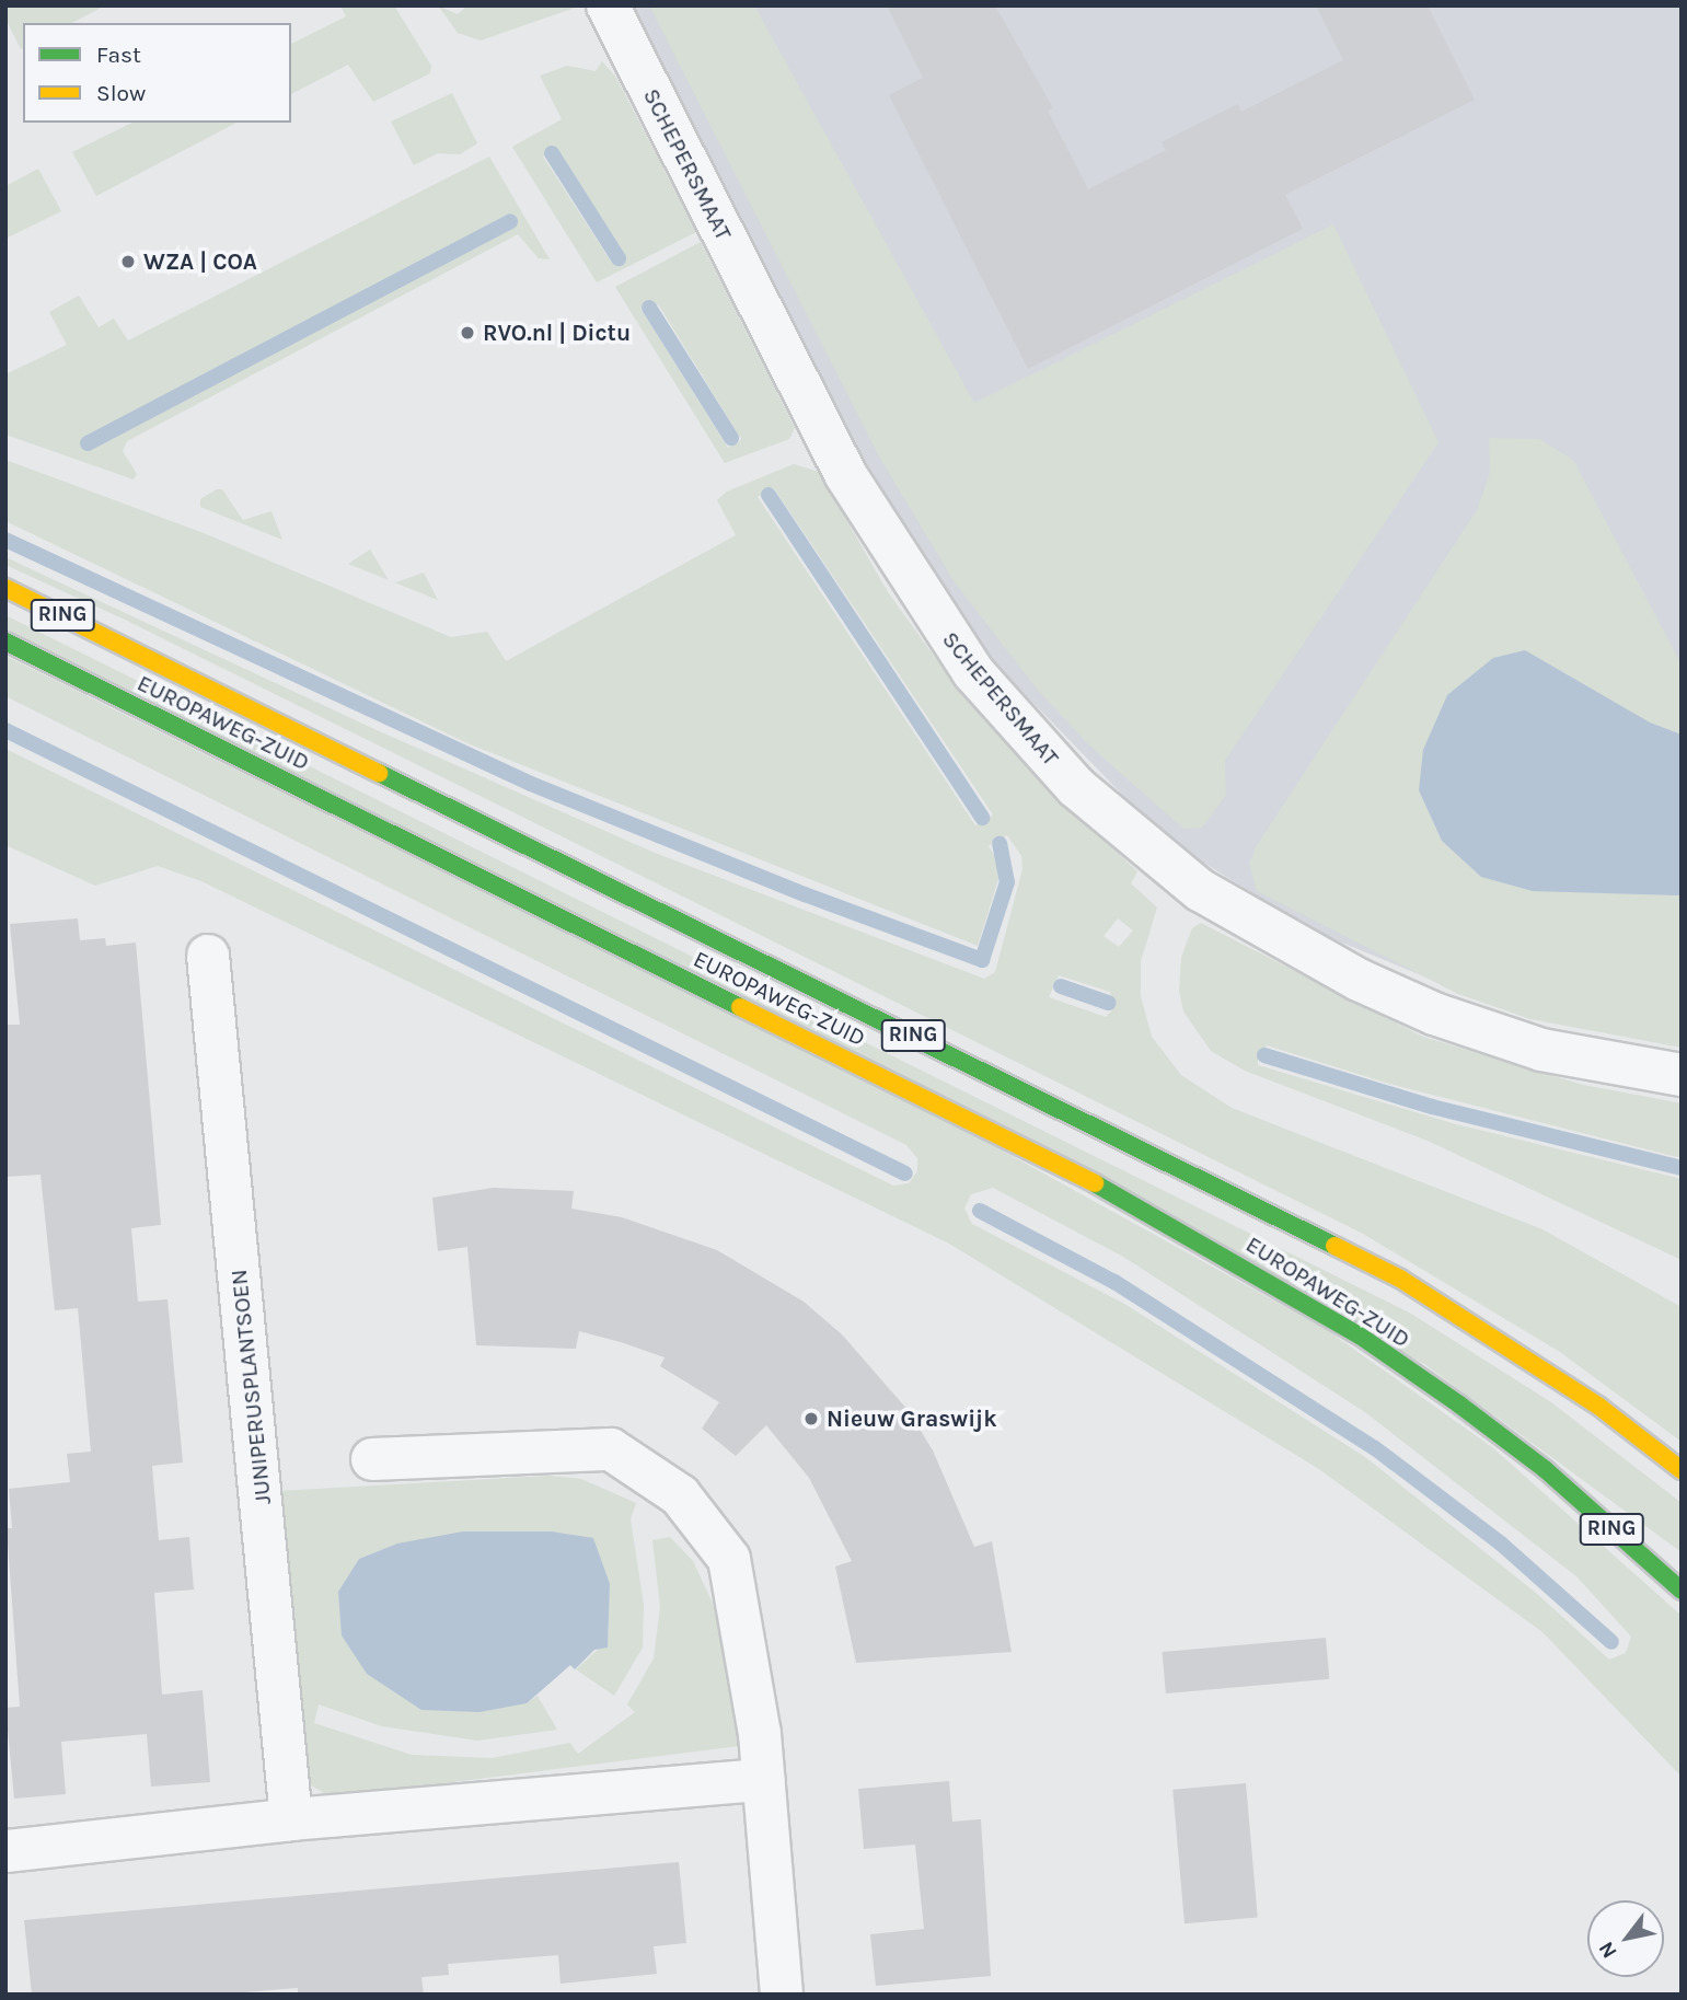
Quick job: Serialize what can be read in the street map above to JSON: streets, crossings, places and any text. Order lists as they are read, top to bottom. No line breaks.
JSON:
{"streets":{"main road":["RING","EUROPAWEG-ZUID"],"street":["SCHEPERSMAAT","JUNIPERUSPLANTSOEN"]},"places":["WZA | COA","RVO.nl | Dictu","Nieuw Graswijk"],"legend":["Fast","Slow"],"north":"bottom left"}
